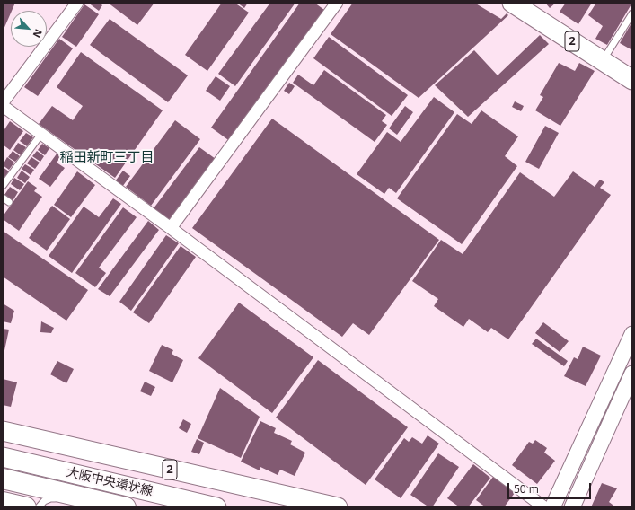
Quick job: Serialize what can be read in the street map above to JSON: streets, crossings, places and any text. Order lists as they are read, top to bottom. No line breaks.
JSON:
{"streets":{"main road":["2","大阪中央環状線"]},"districts":["稲田新町三丁目"],"scale_bar":"50 m","north":"bottom right"}
